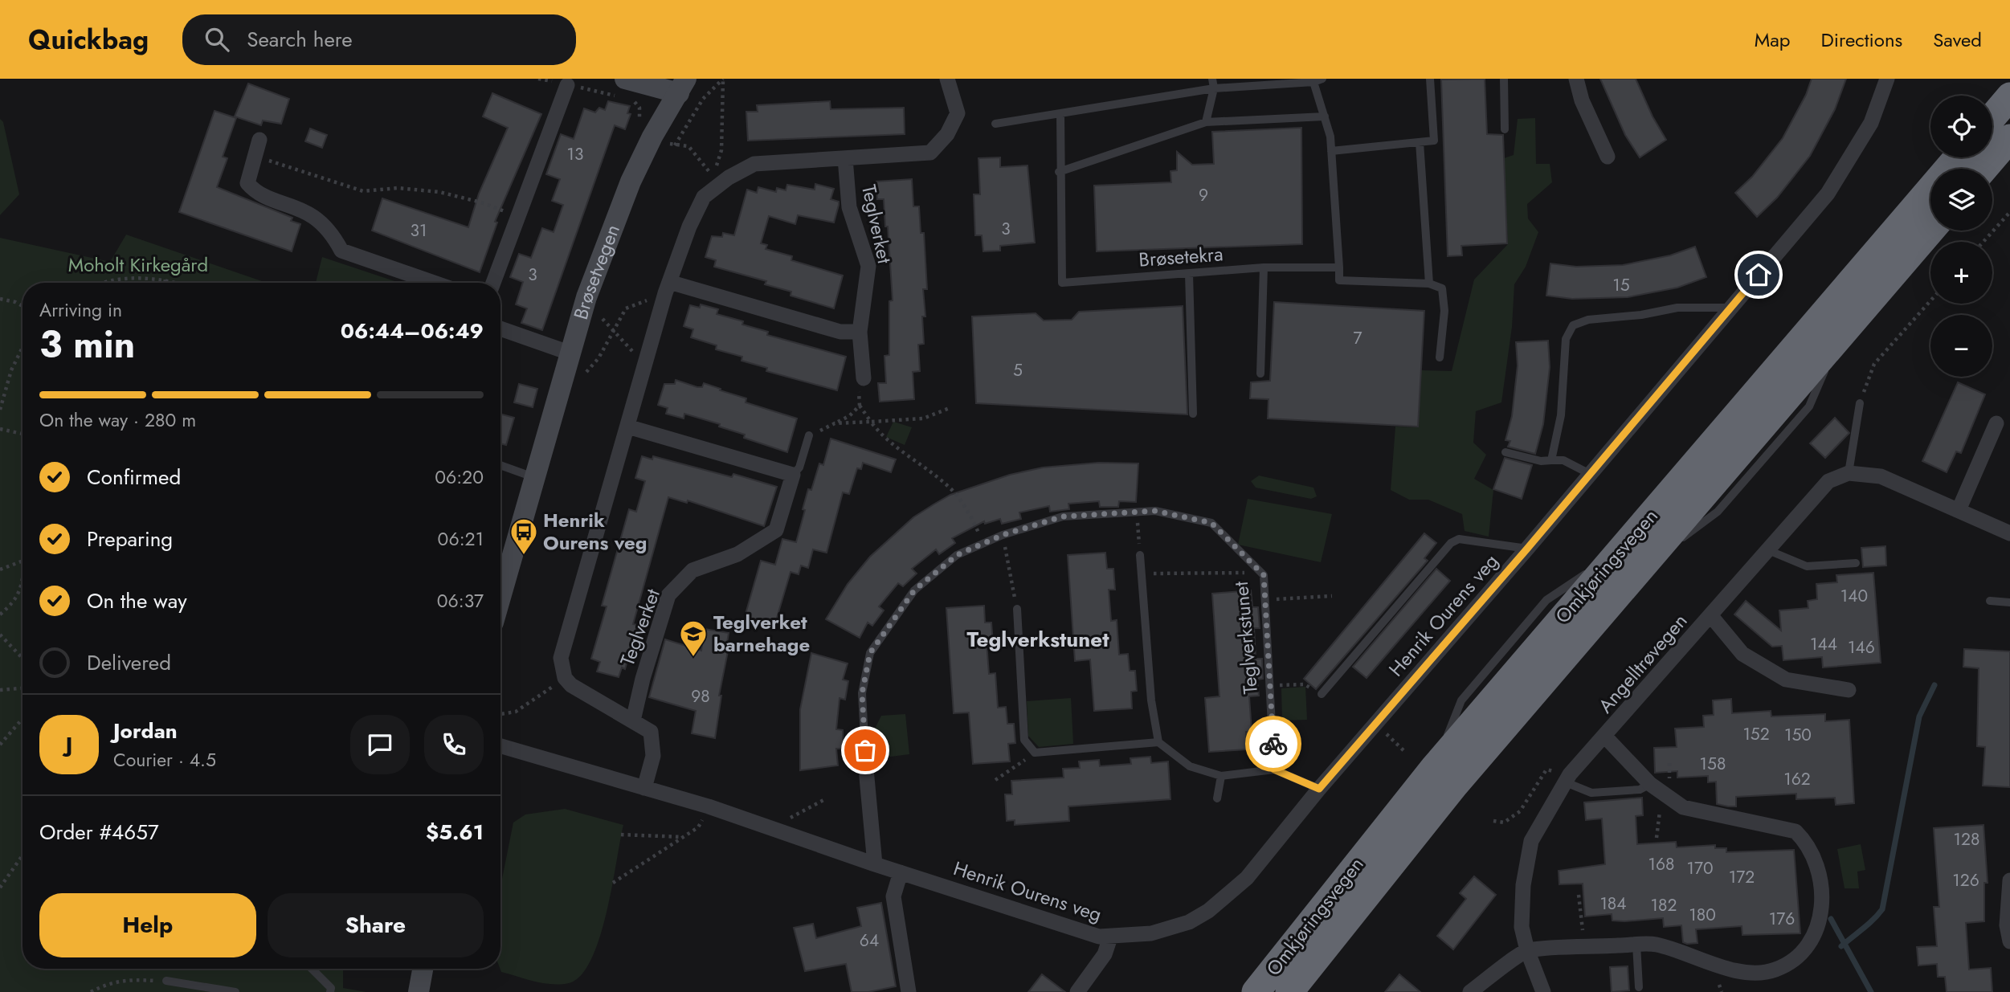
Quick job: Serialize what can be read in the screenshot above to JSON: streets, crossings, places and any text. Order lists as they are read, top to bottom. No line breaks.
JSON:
{"streets":{"highway":["Omkjøringsvegen"],"street":["Teglverket","Brøsetvegen","Henrik Ourens veg","Teglverkstunet","Angelltrøvegen"],"lane":["Brøsetekra"]},"crossings":[["Henrik Ourens veg","Teglverkstunet"]],"districts":["Teglverkstunet"],"parks":["Moholt Kirkegård"],"places":{"bus stop":["Henrik Ourens veg"],"school or university":["Teglverket barnehage"]},"house_numbers":["13","9","3","31","3","15","7","5","140","144","146","98","152","150","158","162","128","168","170","172","126","184","182","180","176","64"],"page":{"header":"Quickbag","search":"Search here","nav":["Map","Directions","Saved"],"map_buttons":["+","−"],"heading":["3 min","Arriving in","06:44–06:49"],"panel":["Jordan","Courier · 4.5","Order #4657","$5.61"],"bar":"On the way · 280 m","list":[["Confirmed","06:20"],["Preparing","06:21"],["On the way","06:37"],"Delivered"],"round":"J","buttons":["Help","Share"]}}
